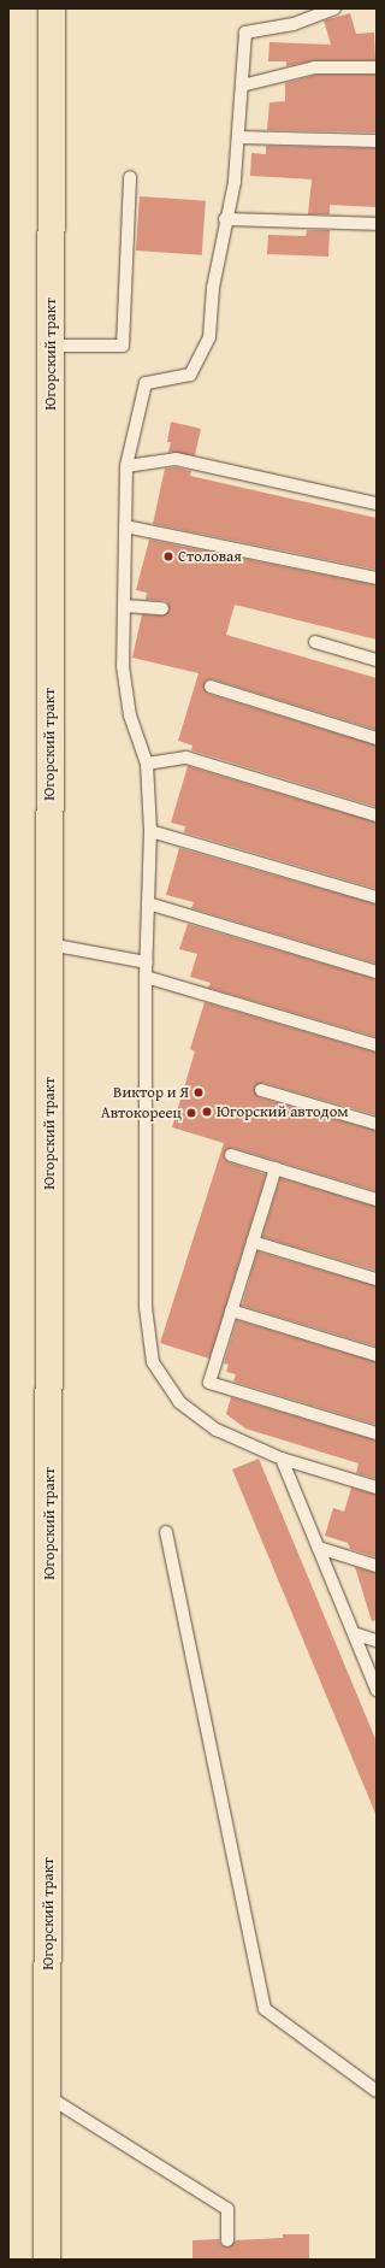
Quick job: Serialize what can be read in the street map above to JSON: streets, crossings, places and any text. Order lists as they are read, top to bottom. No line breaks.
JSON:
{"streets":{"main road":["Югорский тракт"]},"places":["Столовая","Виктор и Я","Югорский автодом","Автокореец"]}
